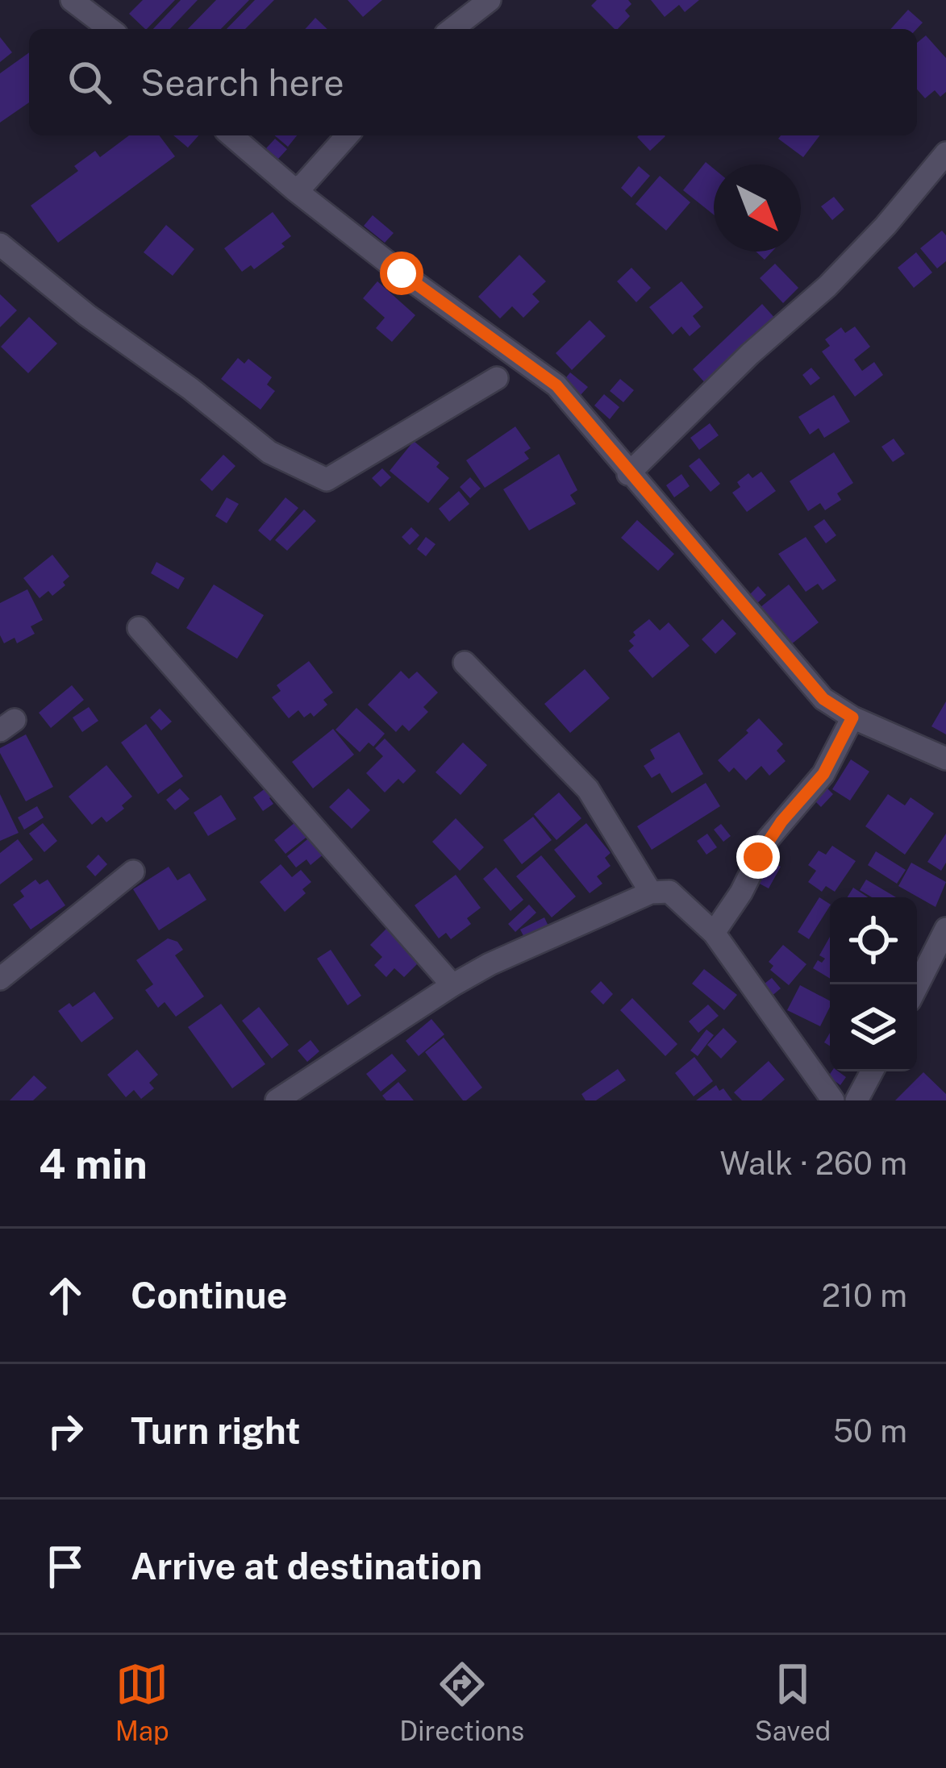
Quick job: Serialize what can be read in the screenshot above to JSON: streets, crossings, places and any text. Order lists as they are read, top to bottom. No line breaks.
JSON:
{"north":"bottom right","page":{"search":"Search here","heading":["4 min","Walk · 260 m"],"list":[["Continue","210 m"],["Turn right","50 m"],"Arrive at destination"],"nav":["Map","Directions","Saved"]}}
